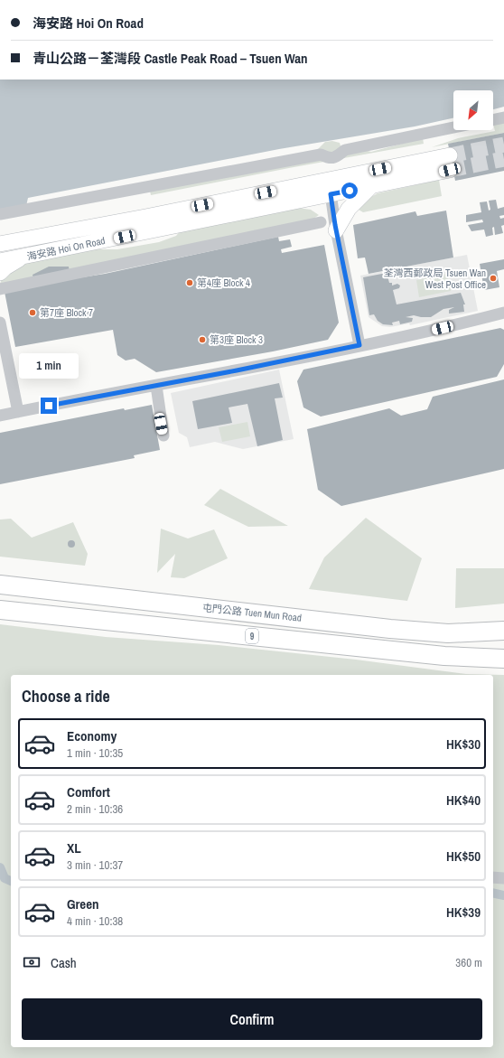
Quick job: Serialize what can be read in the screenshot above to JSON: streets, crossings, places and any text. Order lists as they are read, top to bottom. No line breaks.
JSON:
{"streets":{"highway":["屯門公路 Tuen Mun Road","9"],"main road":["海安路 Hoi On Road"]},"places":["荃灣西郵政局 Tsuen Wan West Post Office","第4座 Block 4","第7座 Block 7","第3座 Block 3"],"north":"bottom left","page":{"banner":["海安路 Hoi On Road","青山公路－荃灣段 Castle Peak Road – Tsuen Wan"],"bubble":"1 min","heading":"Choose a ride","list":[{"name":"Economy","note":"1 min · 10:35","value":"HK$30"},{"name":"Comfort","note":"2 min · 10:36","value":"HK$40"},{"name":"XL","note":"3 min · 10:37","value":"HK$50"},{"name":"Green","note":"4 min · 10:38","value":"HK$39"}],"pay":["Cash","360 m"],"buttons":"Confirm"}}
